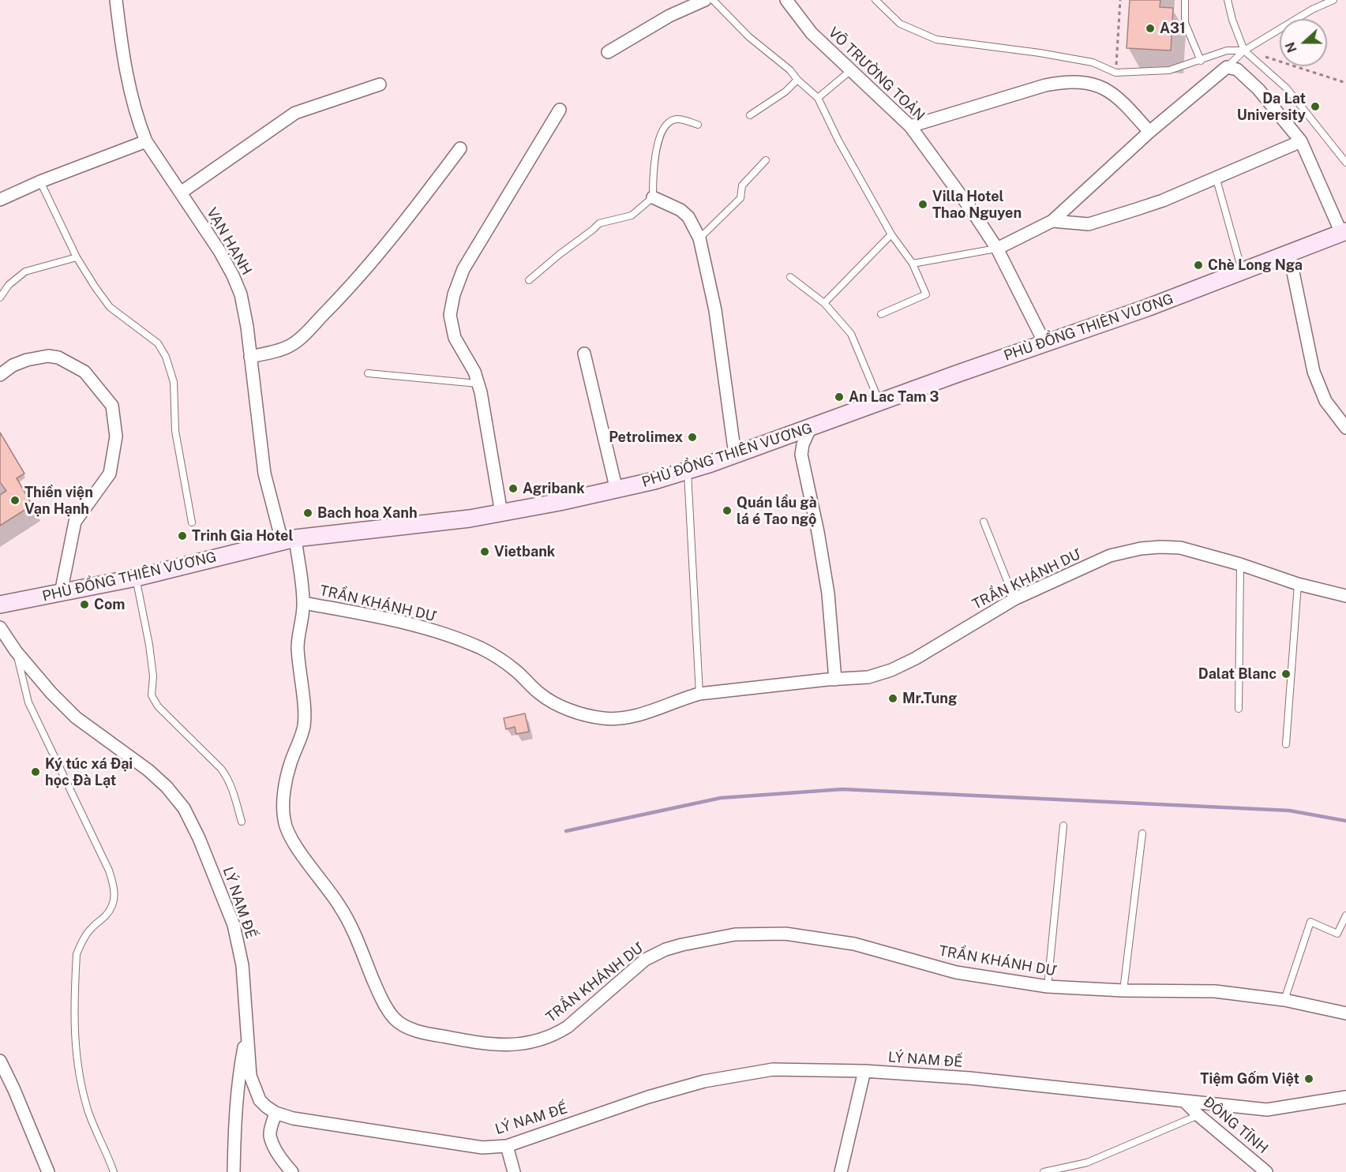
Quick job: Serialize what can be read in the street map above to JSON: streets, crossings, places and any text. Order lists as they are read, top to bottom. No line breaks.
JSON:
{"streets":{"main road":["PHÙ ĐỔNG THIÊN VƯƠNG"],"street":["VÕ TRƯỜNG TOẢN","VẠN HẠNH","TRẦN KHÁNH DƯ","LÝ NAM ĐẾ","ĐÔNG TĨNH"]},"crossings":[["VÕ TRƯỜNG TOẢN","PHÙ ĐỔNG THIÊN VƯƠNG"],["VẠN HẠNH","PHÙ ĐỔNG THIÊN VƯƠNG"],["VẠN HẠNH","TRẦN KHÁNH DƯ"],["PHÙ ĐỔNG THIÊN VƯƠNG","TRẦN KHÁNH DƯ"],["LÝ NAM ĐẾ","ĐÔNG TĨNH"]],"places":["A31","Da Lat University","Villa Hotel Thao Nguyen","Chè Long Nga","An Lac Tam 3","Petrolimex","Agribank","Thiền viện Vạn Hạnh","Quán lẩu gà lá é Tao ngộ","Bach hoa Xanh","Trinh Gia Hotel","Vietbank","Com","Dalat Blanc","Mr.Tung","Ký túc xá Đại học Đà Lạt","Tiệm Gốm Việt"],"north":"left"}
